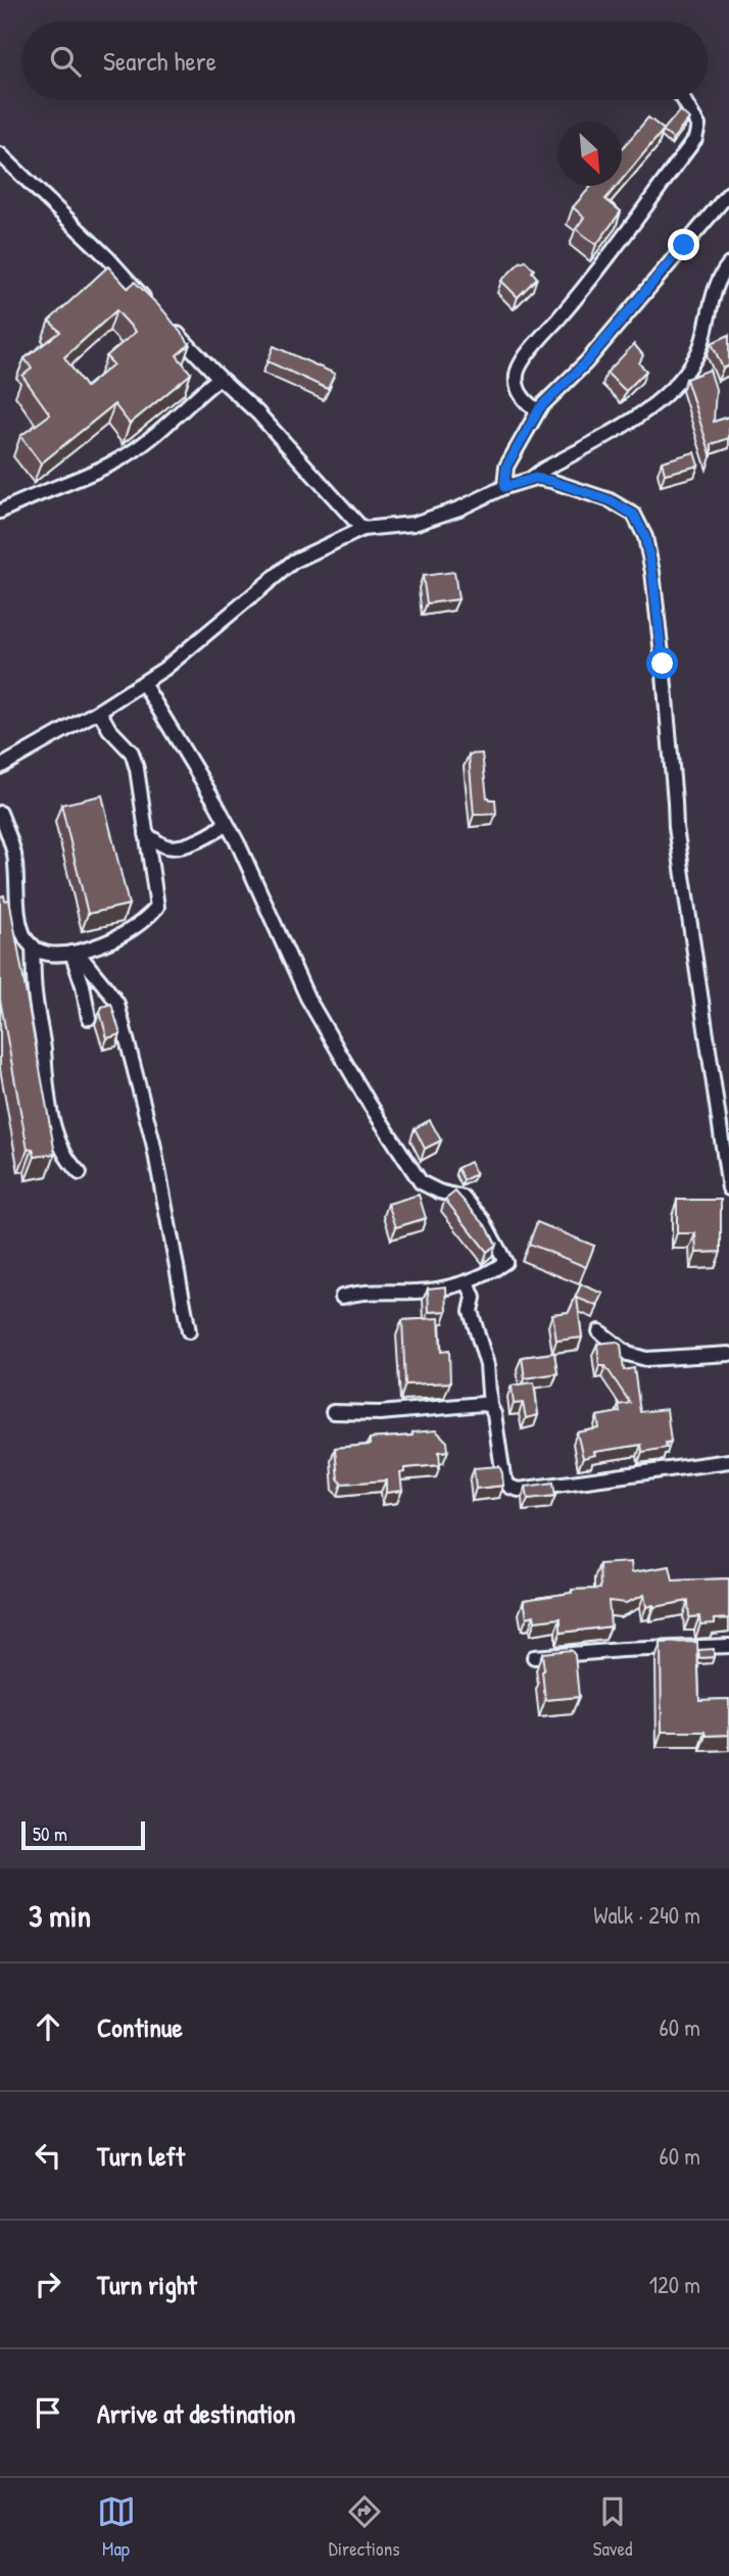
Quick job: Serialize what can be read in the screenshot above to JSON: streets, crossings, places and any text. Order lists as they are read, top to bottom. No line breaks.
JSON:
{"scale_bar":"50 m","north":"bottom right","page":{"search":"Search here","scale":"50 m","heading":["3 min","Walk · 240 m"],"list":[["Continue","60 m"],["Turn left","60 m"],["Turn right","120 m"],"Arrive at destination"],"nav":["Map","Directions","Saved"]}}
